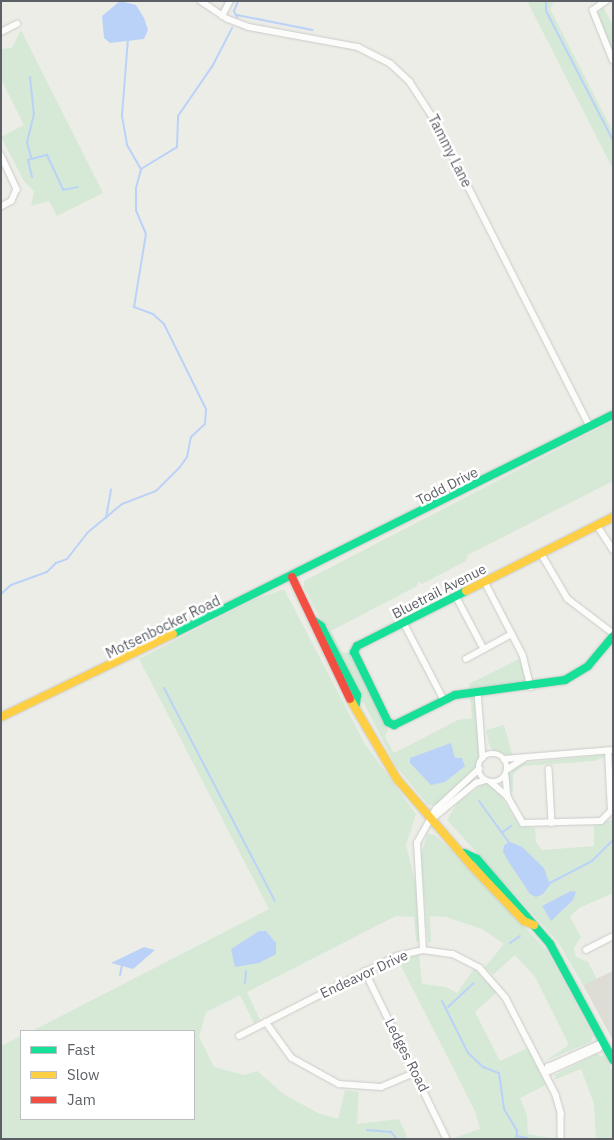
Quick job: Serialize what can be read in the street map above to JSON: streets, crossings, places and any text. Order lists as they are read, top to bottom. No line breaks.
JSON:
{"streets":{"street":["Tammy Lane","Todd Drive","Bluetrail Avenue","Motsenbocker Road","Endeavor Drive","Ledges Road"]},"crossings":[["Tammy Lane","Todd Drive"],["Todd Drive","Motsenbocker Road"],["Endeavor Drive","Ledges Road"]],"legend":["Fast","Slow","Jam"]}
